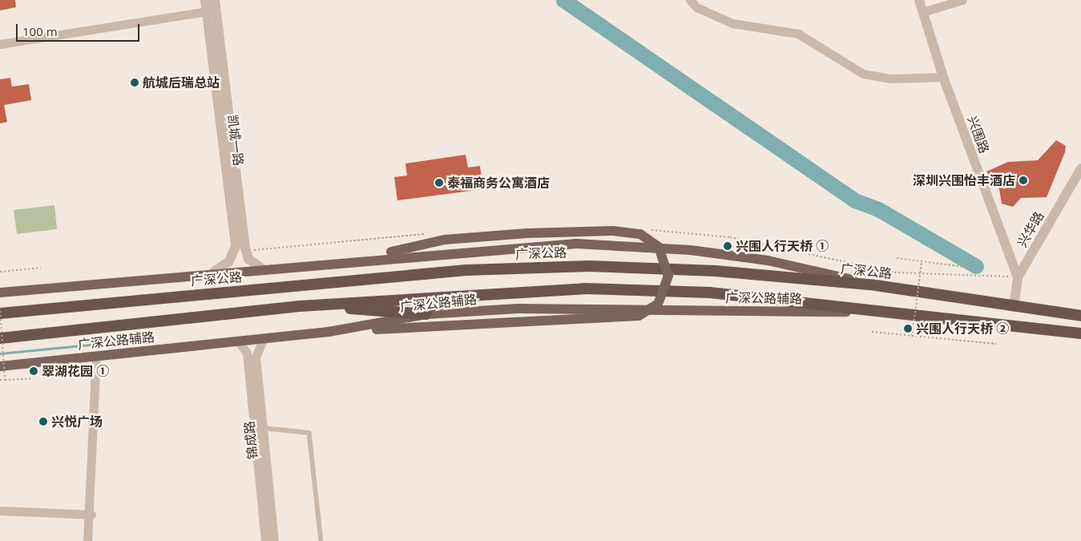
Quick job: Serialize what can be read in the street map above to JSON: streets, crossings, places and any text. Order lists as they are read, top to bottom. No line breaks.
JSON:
{"streets":{"highway":["广深公路"],"main road":["广深公路辅路"],"street":["兴围路","凯城一路","兴华路","锦成路"]},"crossings":[["兴围路","兴华路"],["兴华路","广深公路"],["广深公路辅路","锦成路"]],"places":["航城后瑞总站","深圳兴围怡丰酒店","泰福商务公寓酒店","兴围人行天桥 ①","兴围人行天桥 ②","翠湖花园 ①","兴悦广场"],"scale_bar":"100 m"}
